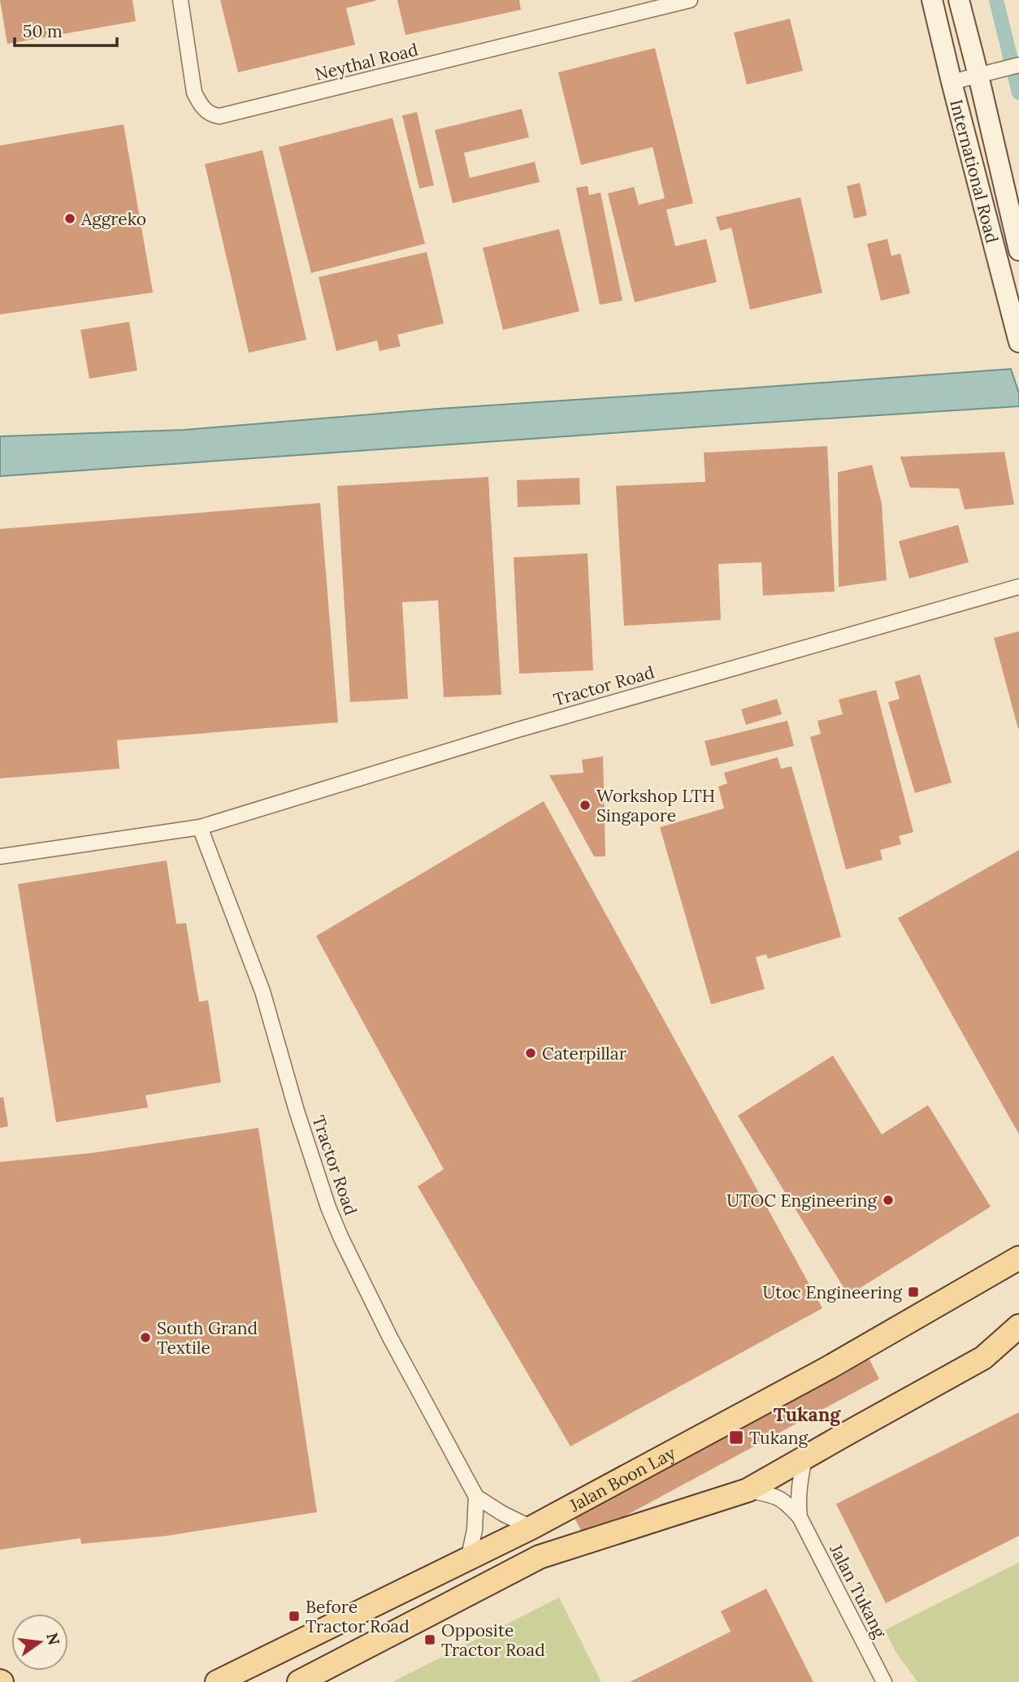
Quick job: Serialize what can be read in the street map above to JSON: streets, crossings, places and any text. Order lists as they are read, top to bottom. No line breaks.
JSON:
{"streets":{"main road":["International Road","Jalan Boon Lay"],"street":["Neythal Road","Tractor Road","Jalan Tukang"]},"crossings":[["Tractor Road","Jalan Boon Lay"]],"districts":["Tukang"],"places":{"other":["Aggreko","Workshop LTH Singapore","Caterpillar","UTOC Engineering","South Grand Textile"],"transit":["Utoc Engineering","Tukang","Before Tractor Road","Opposite Tractor Road"]},"scale_bar":"50 m","north":"right"}
